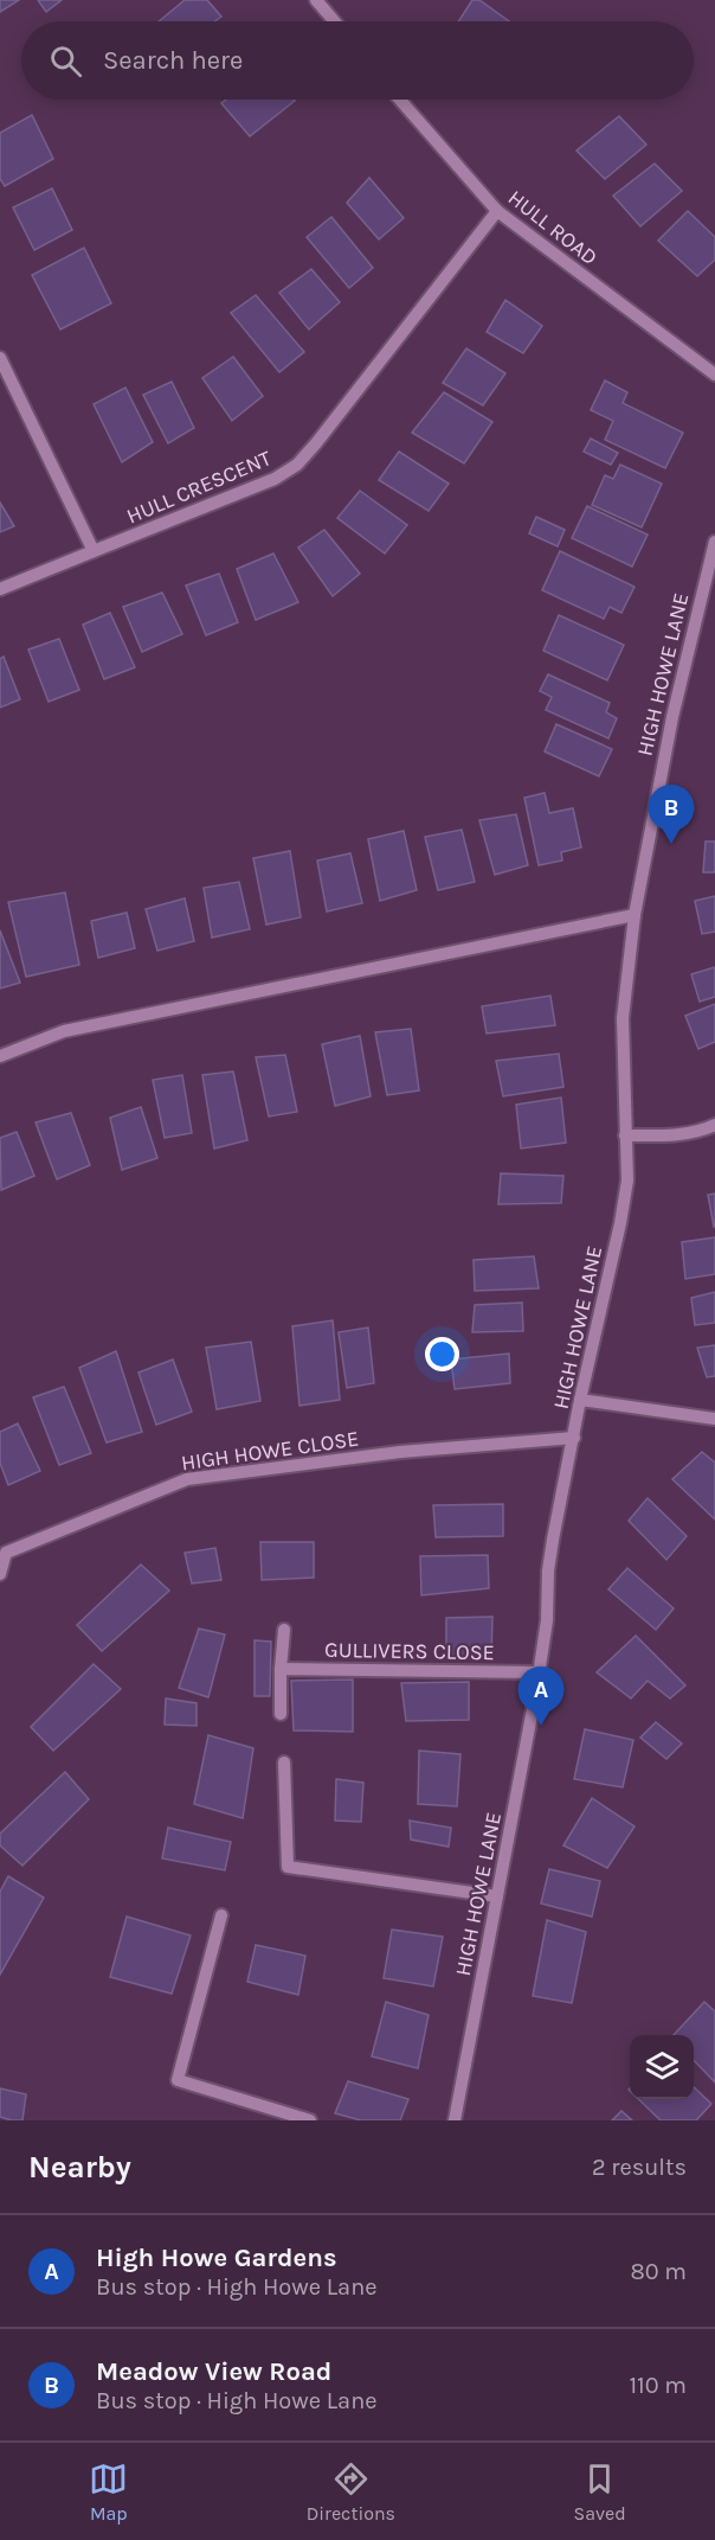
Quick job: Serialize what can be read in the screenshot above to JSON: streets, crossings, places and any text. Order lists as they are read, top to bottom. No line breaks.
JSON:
{"streets":{"street":["HULL ROAD","HULL CRESCENT","HIGH HOWE LANE","HIGH HOWE CLOSE","GULLIVERS CLOSE"]},"crossings":[["HULL ROAD","HULL CRESCENT"],["HIGH HOWE LANE","HIGH HOWE CLOSE"],["HIGH HOWE LANE","GULLIVERS CLOSE"]],"page":{"search":"Search here","pins":["B","A"],"heading":["Nearby","2 results"],"list":[{"mark":"A","name":"High Howe Gardens","note":"Bus stop · High Howe Lane","value":"80 m"},{"mark":"B","name":"Meadow View Road","note":"Bus stop · High Howe Lane","value":"110 m"}],"nav":["Map","Directions","Saved"]}}
